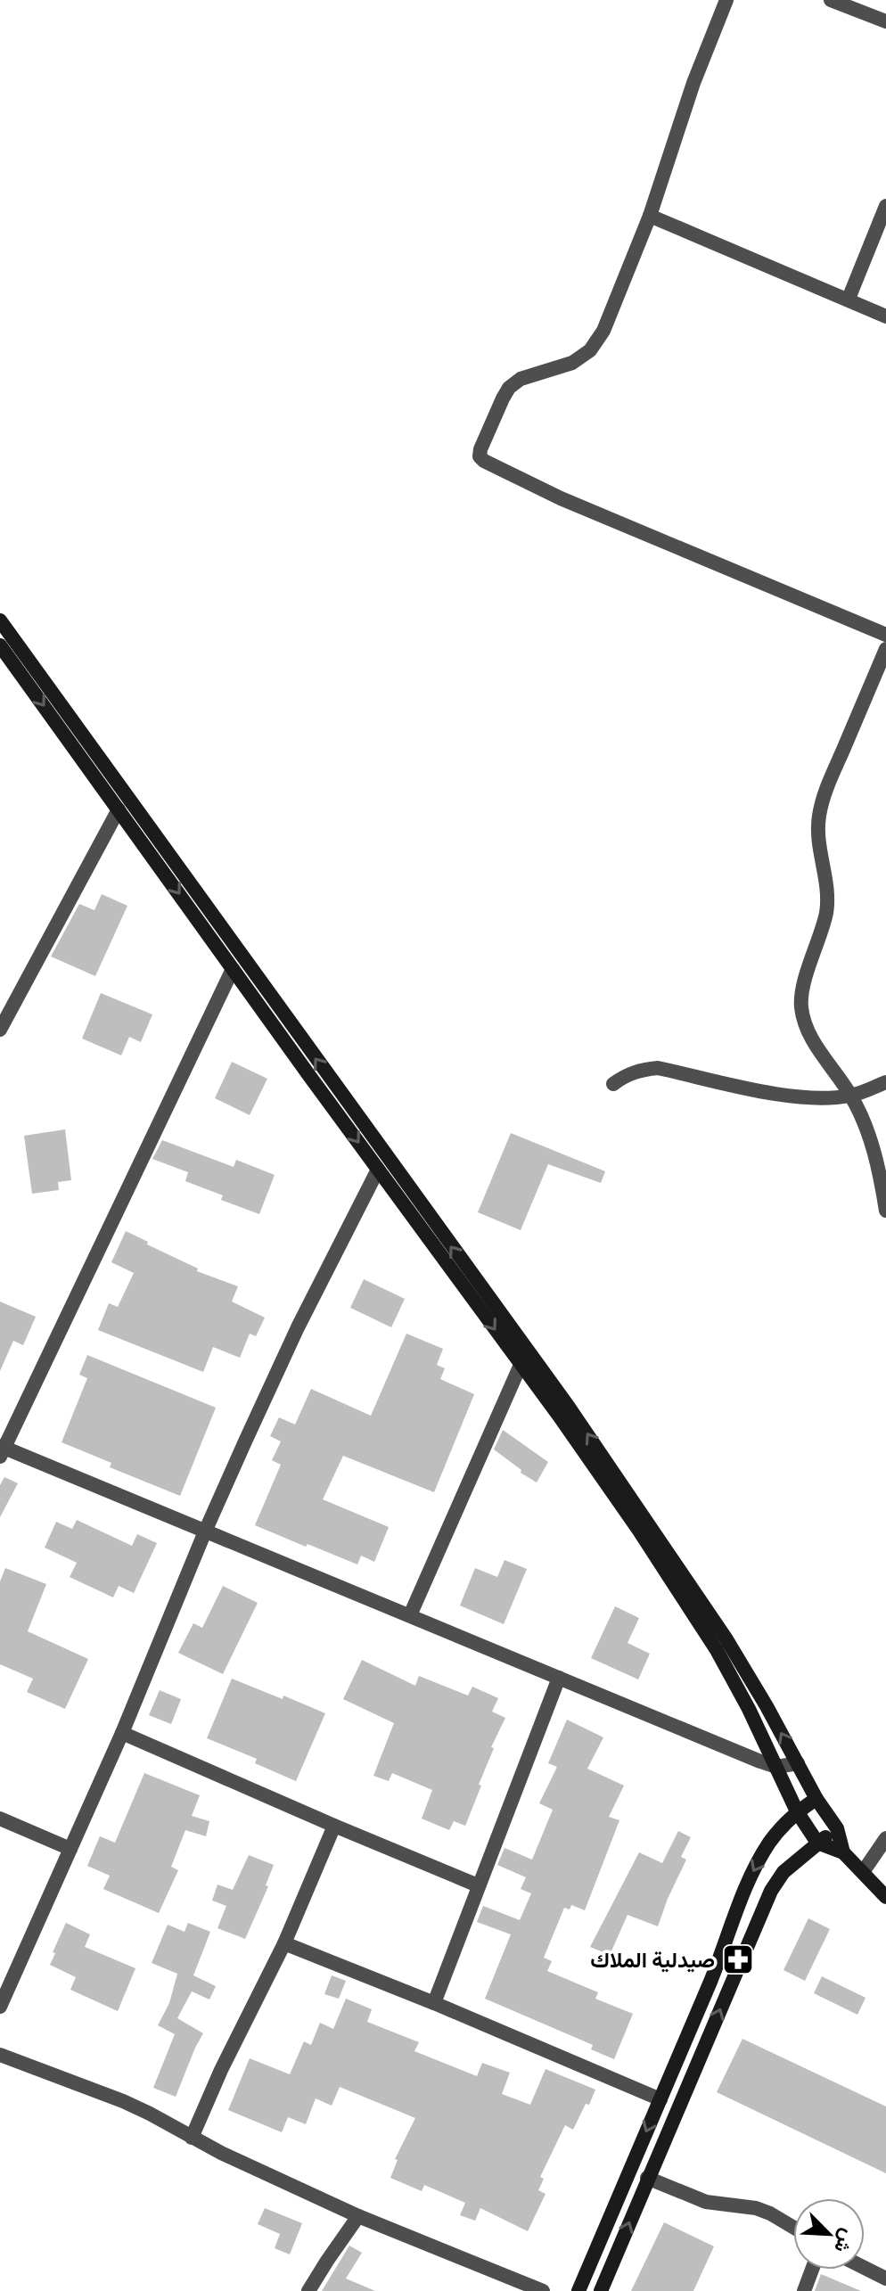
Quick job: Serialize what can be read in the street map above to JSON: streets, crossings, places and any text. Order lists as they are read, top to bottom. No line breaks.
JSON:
{"places":{"pharmacy":["صيدلية الملاك"]},"north":"bottom right"}
